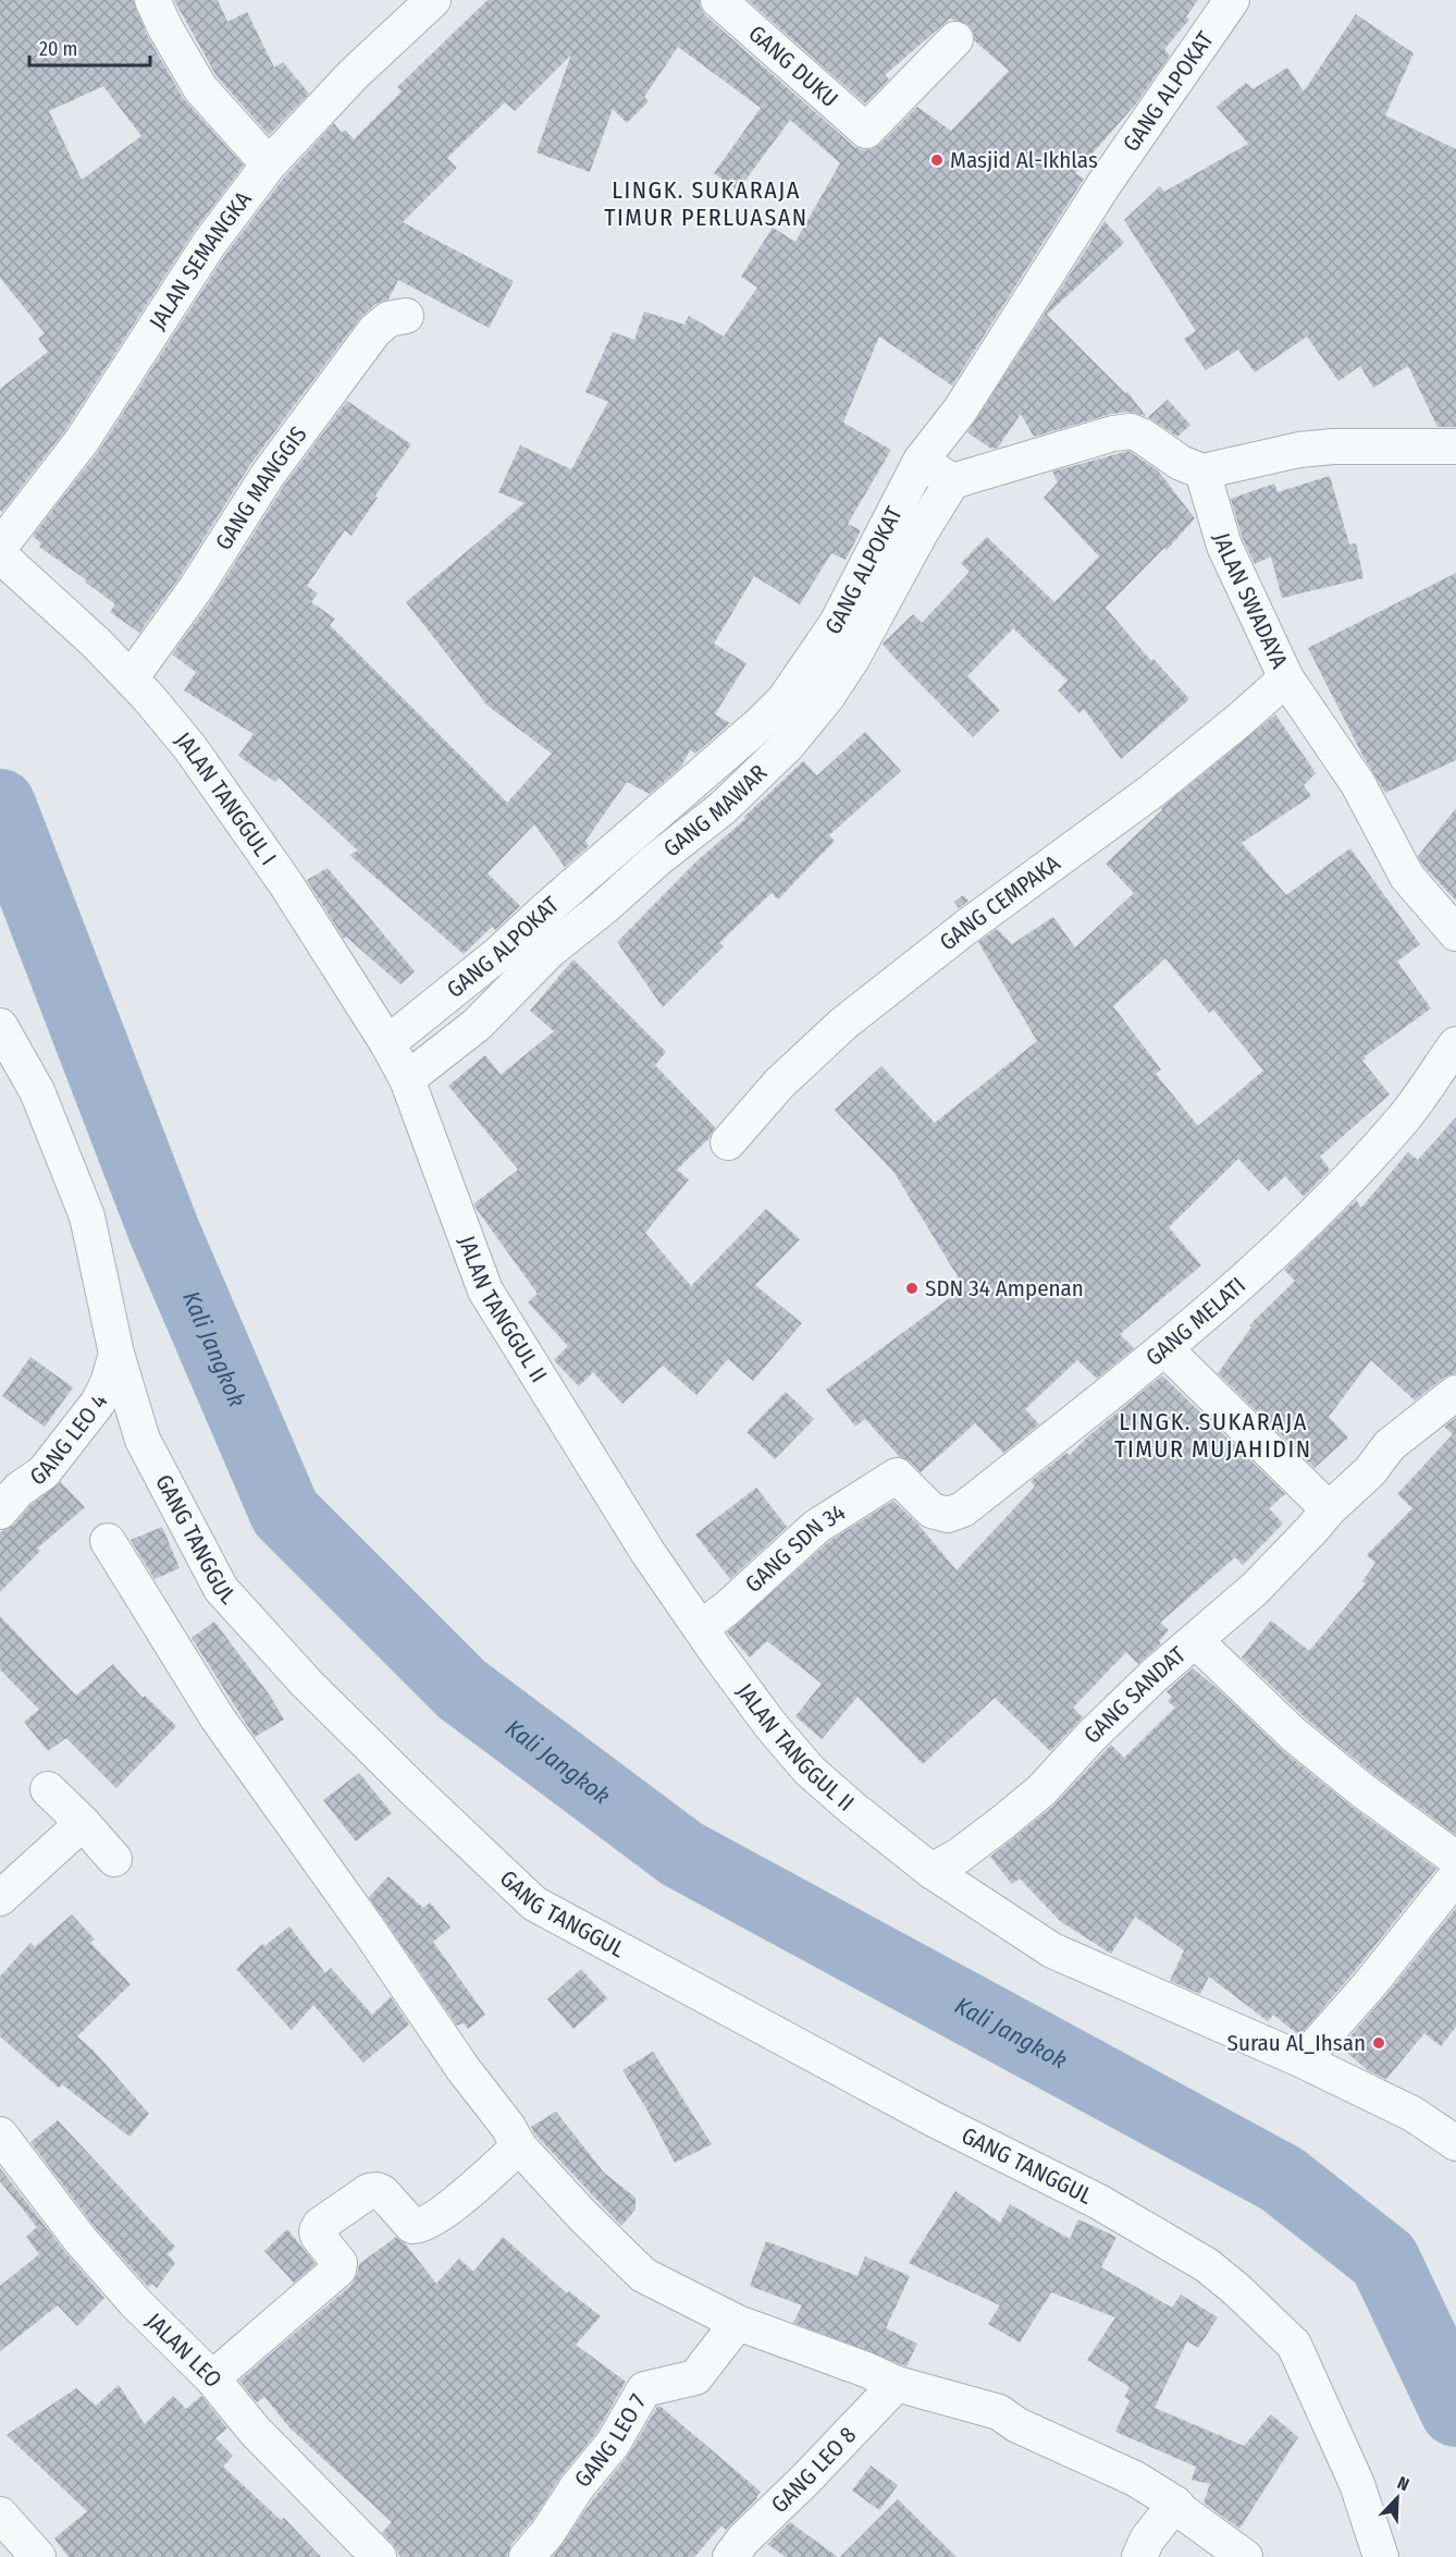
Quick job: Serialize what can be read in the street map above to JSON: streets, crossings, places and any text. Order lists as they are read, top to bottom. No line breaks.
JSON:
{"streets":{"street":["GANG DUKU","GANG ALPOKAT","JALAN SEMANGKA","GANG MANGGIS","JALAN SWADAYA","JALAN TANGGUL I","GANG CEMPAKA","JALAN TANGGUL II","GANG MELATI","GANG LEO 4","GANG TANGGUL","GANG SDN 34","GANG SANDAT","JALAN LEO","GANG LEO 7","GANG LEO 8"]},"crossings":[["GANG ALPOKAT","JALAN TANGGUL I"],["GANG ALPOKAT","JALAN TANGGUL II"],["GANG MANGGIS","JALAN TANGGUL I"],["JALAN SWADAYA","GANG CEMPAKA"],["JALAN TANGGUL I","JALAN TANGGUL II"],["JALAN TANGGUL II","GANG SDN 34"],["JALAN TANGGUL II","GANG SANDAT"],["GANG MELATI","GANG SDN 34"],["GANG LEO 4","GANG TANGGUL"]],"districts":["LINGK. SUKARAJA TIMUR PERLUASAN","LINGK. SUKARAJA TIMUR MUJAHIDIN"],"water":["Kali Jangkok"],"places":["Masjid Al-Ikhlas","SDN 34 Ampenan","Surau Al_Ihsan"],"scale_bar":"20 m","north":"top right"}
